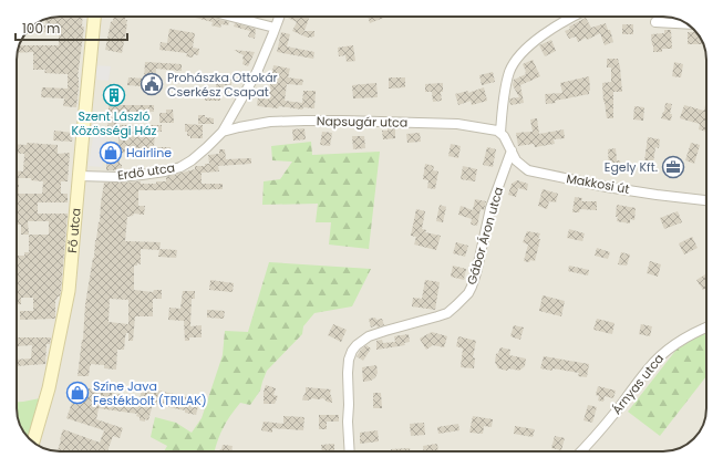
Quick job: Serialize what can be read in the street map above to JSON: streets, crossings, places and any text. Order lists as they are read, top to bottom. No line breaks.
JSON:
{"streets":{"main road":["Fő utca"],"street":["Napsugár utca","Erdő utca","Makkosi út","Gábor Áron utca","Árnyas utca"]},"crossings":[["Napsugár utca","Erdő utca"],["Napsugár utca","Makkosi út"],["Erdő utca","Fő utca"],["Makkosi út","Gábor Áron utca"]],"places":{"public building":["Prohászka Ottokár Cserkész Csapat"],"building":["Szent László Közösségi Ház"],"shop":["Hairline","Színe Java Festékbolt (TRILAK)"],"office":["Egely Kft."]},"scale_bar":"100 m"}
